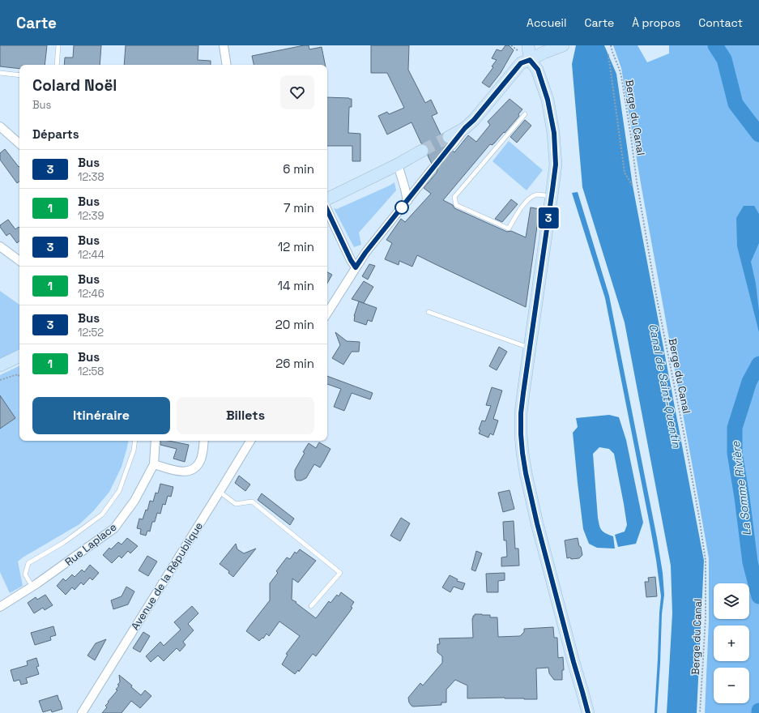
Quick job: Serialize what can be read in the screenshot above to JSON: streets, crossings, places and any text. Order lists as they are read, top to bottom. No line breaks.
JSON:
{"streets":{"street":["Rue Laplace","Avenue de la République"],"path":["Berge du Canal"]},"water":["Canal de Saint-Quentin","La Somme Rivière"],"lines":["bus line 3"],"page":{"header":"Carte","nav":["Accueil","Carte","À propos","Contact"],"on_map":"3","heading":[["Colard Noël","Bus"],"Départs"],"list":[{"mark":"3","name":"Bus","note":"12:38","value":"6 min"},{"mark":"1","name":"Bus","note":"12:39","value":"7 min"},{"mark":"3","name":"Bus","note":"12:44","value":"12 min"},{"mark":"1","name":"Bus","note":"12:46","value":"14 min"},{"mark":"3","name":"Bus","note":"12:52","value":"20 min"},{"mark":"1","name":"Bus","note":"12:58","value":"26 min"}],"buttons":["Itinéraire","Billets"],"map_buttons":["+","−"]}}
